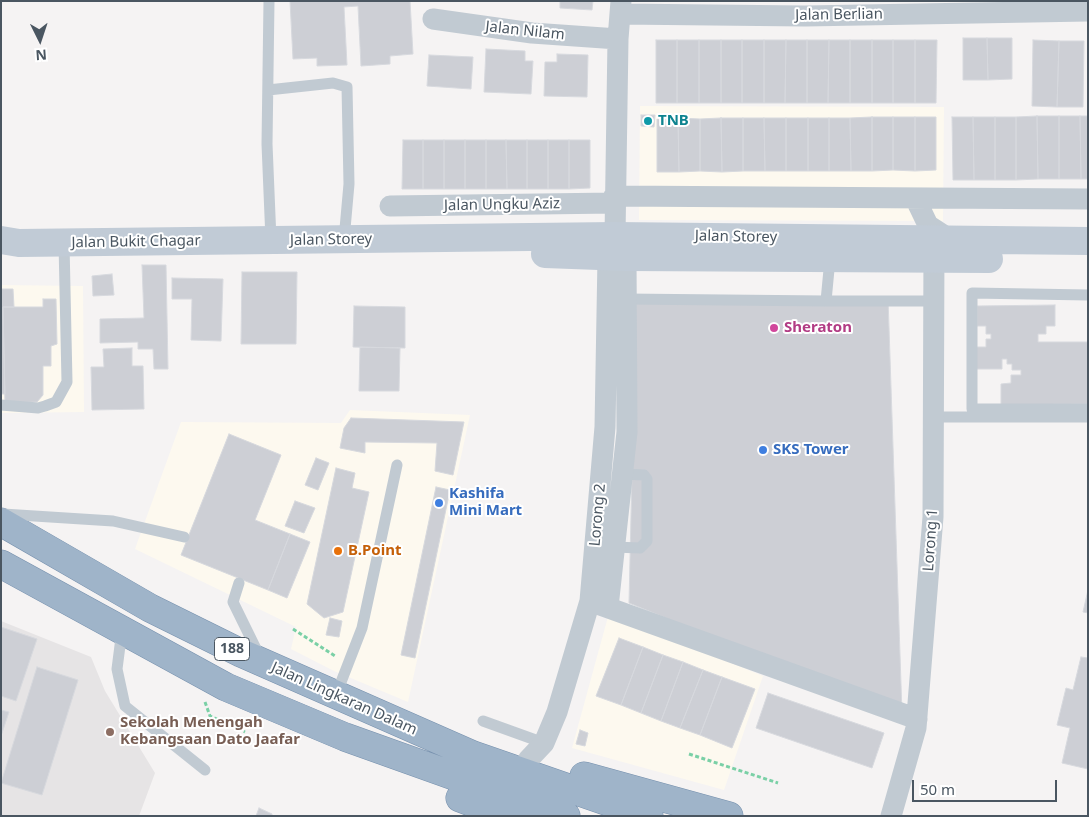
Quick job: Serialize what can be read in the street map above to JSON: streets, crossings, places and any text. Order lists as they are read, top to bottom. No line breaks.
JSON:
{"streets":{"highway":["188","Jalan Lingkaran Dalam"],"main road":["Jalan Storey","Jalan Bukit Chagar"],"street":["Jalan Berlian","Jalan Nilam","Jalan Ungku Aziz","Lorong 2","Lorong 1"]},"crossings":[["Jalan Storey","Jalan Bukit Chagar"],["Jalan Storey","Lorong 2"],["Jalan Storey","Lorong 1"]],"places":["TNB","Sheraton","SKS Tower","Kashifa Mini Mart","B.Point","Sekolah Menengah Kebangsaan Dato Jaafar"],"scale_bar":"50 m","north":"bottom"}
